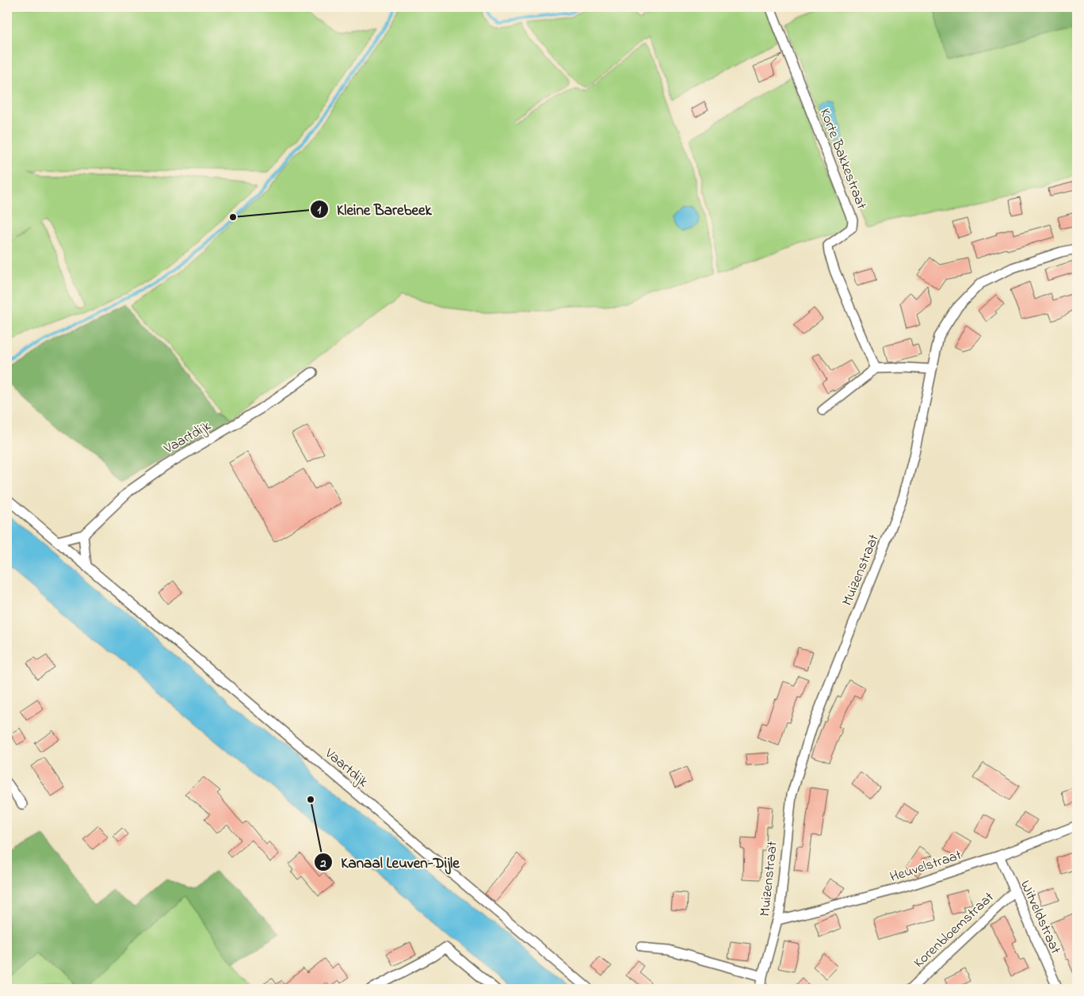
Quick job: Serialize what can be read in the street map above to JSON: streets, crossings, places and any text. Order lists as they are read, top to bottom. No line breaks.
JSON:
{"streets":{"street":["Korte Bakkestraat","Vaartdijk","Muizenstraat","Heuvelstraat","Witveldstraat","Korenbloemstraat"]},"crossings":[["Muizenstraat","Heuvelstraat"],["Heuvelstraat","Witveldstraat"],["Witveldstraat","Korenbloemstraat"]],"places":["Kleine Barebeek","Kanaal Leuven-Dijle"]}
